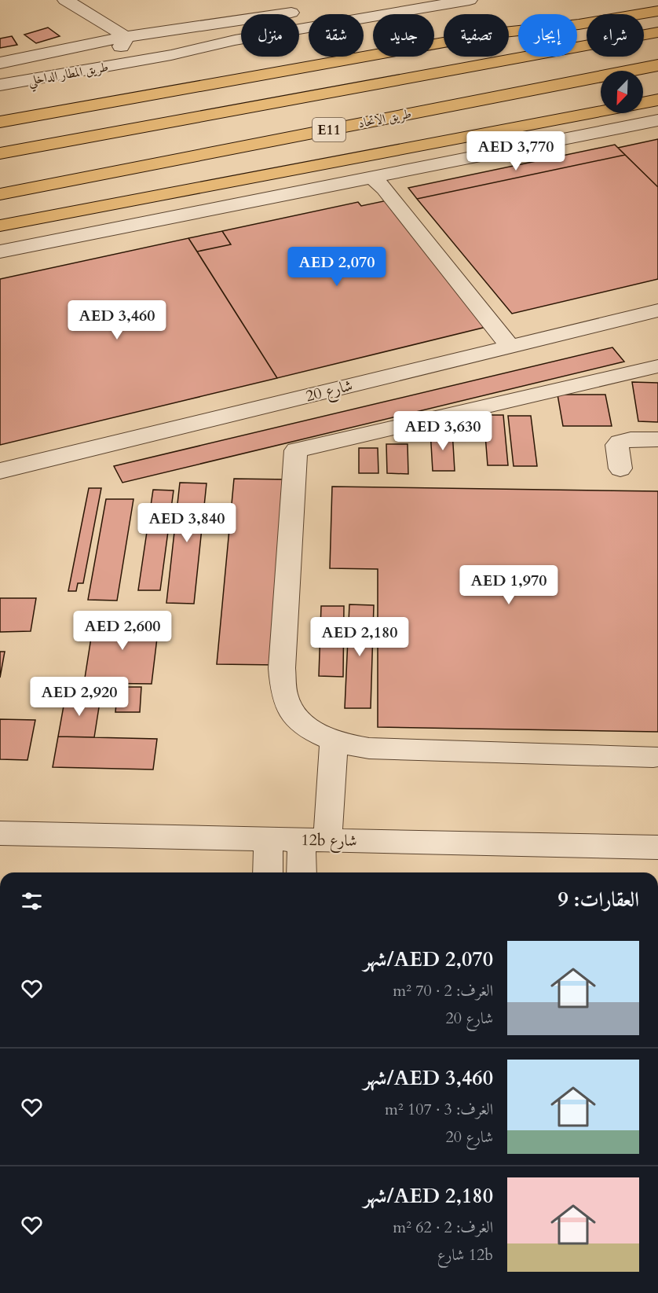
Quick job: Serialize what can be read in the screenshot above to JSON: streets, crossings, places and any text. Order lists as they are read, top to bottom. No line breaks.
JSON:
{"streets":{"main road":["طريق الاتحاد","E11"],"street":["طريق المطار الداخلي","شارع 20","12b شارع"]},"north":"bottom left","page":{"chip":["شراء","إيجار","تصفية","جديد","شقة","منزل"],"price":["AED 3,770","AED 2,070","AED 3,460","AED 3,630","AED 3,840","AED 1,970","AED 2,600","AED 2,180","AED 2,920"],"heading":"العقارات: 9","list":[{"name":"AED 2,070/شهر","note":"الغرف: 2 · 70 m² · شارع 20"},{"name":"AED 3,460/شهر","note":"الغرف: 3 · 107 m² · شارع 20"},{"name":"AED 2,180/شهر","note":"الغرف: 2 · 62 m² · 12b شارع"}]}}
